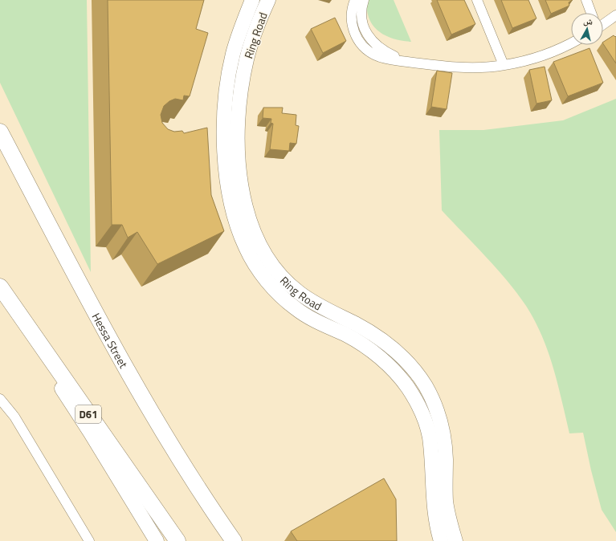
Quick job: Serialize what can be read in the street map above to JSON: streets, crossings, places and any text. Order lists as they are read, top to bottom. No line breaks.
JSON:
{"streets":{"main road":["Hessa Street","D61"],"street":["Ring Road"]},"north":"top"}
